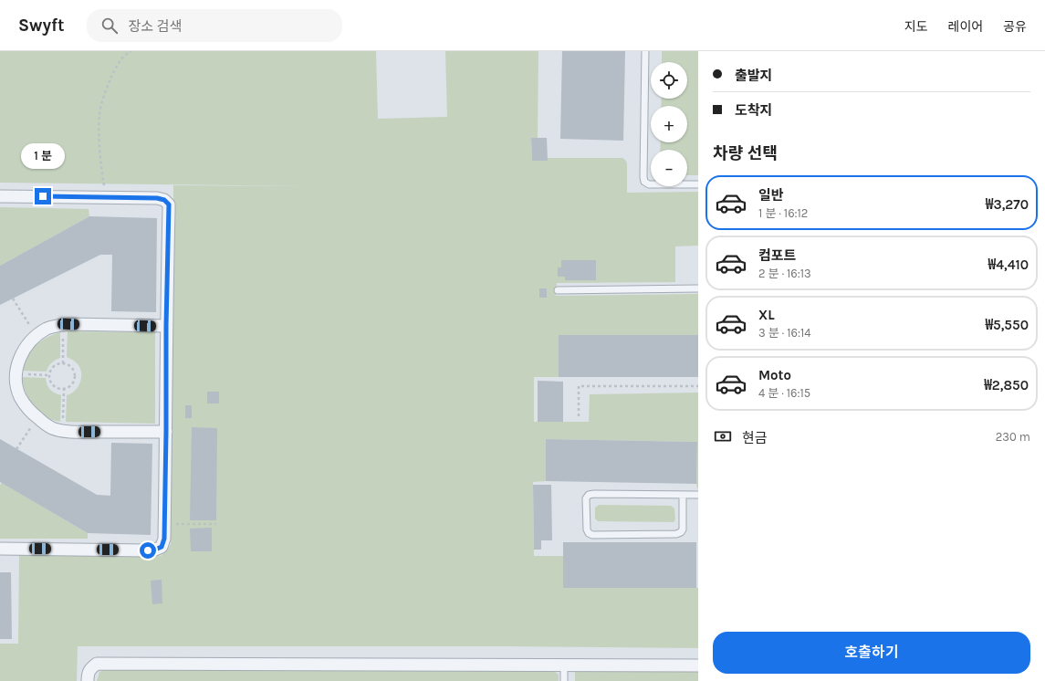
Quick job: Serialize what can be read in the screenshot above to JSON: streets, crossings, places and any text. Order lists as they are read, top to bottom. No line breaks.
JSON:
{"page":{"header":"Swyft","search":"장소 검색","nav":["지도","레이어","공유"],"banner":["출발지","도착지"],"map_buttons":["+","−"],"heading":"차량 선택","bubble":"1 분","list":[{"name":"일반","note":"1 분 · 16:12","value":"₩3,270"},{"name":"컴포트","note":"2 분 · 16:13","value":"₩4,410"},{"name":"XL","note":"3 분 · 16:14","value":"₩5,550"},{"name":"Moto","note":"4 분 · 16:15","value":"₩2,850"}],"pay":["현금","230 m"],"buttons":"호출하기"}}
